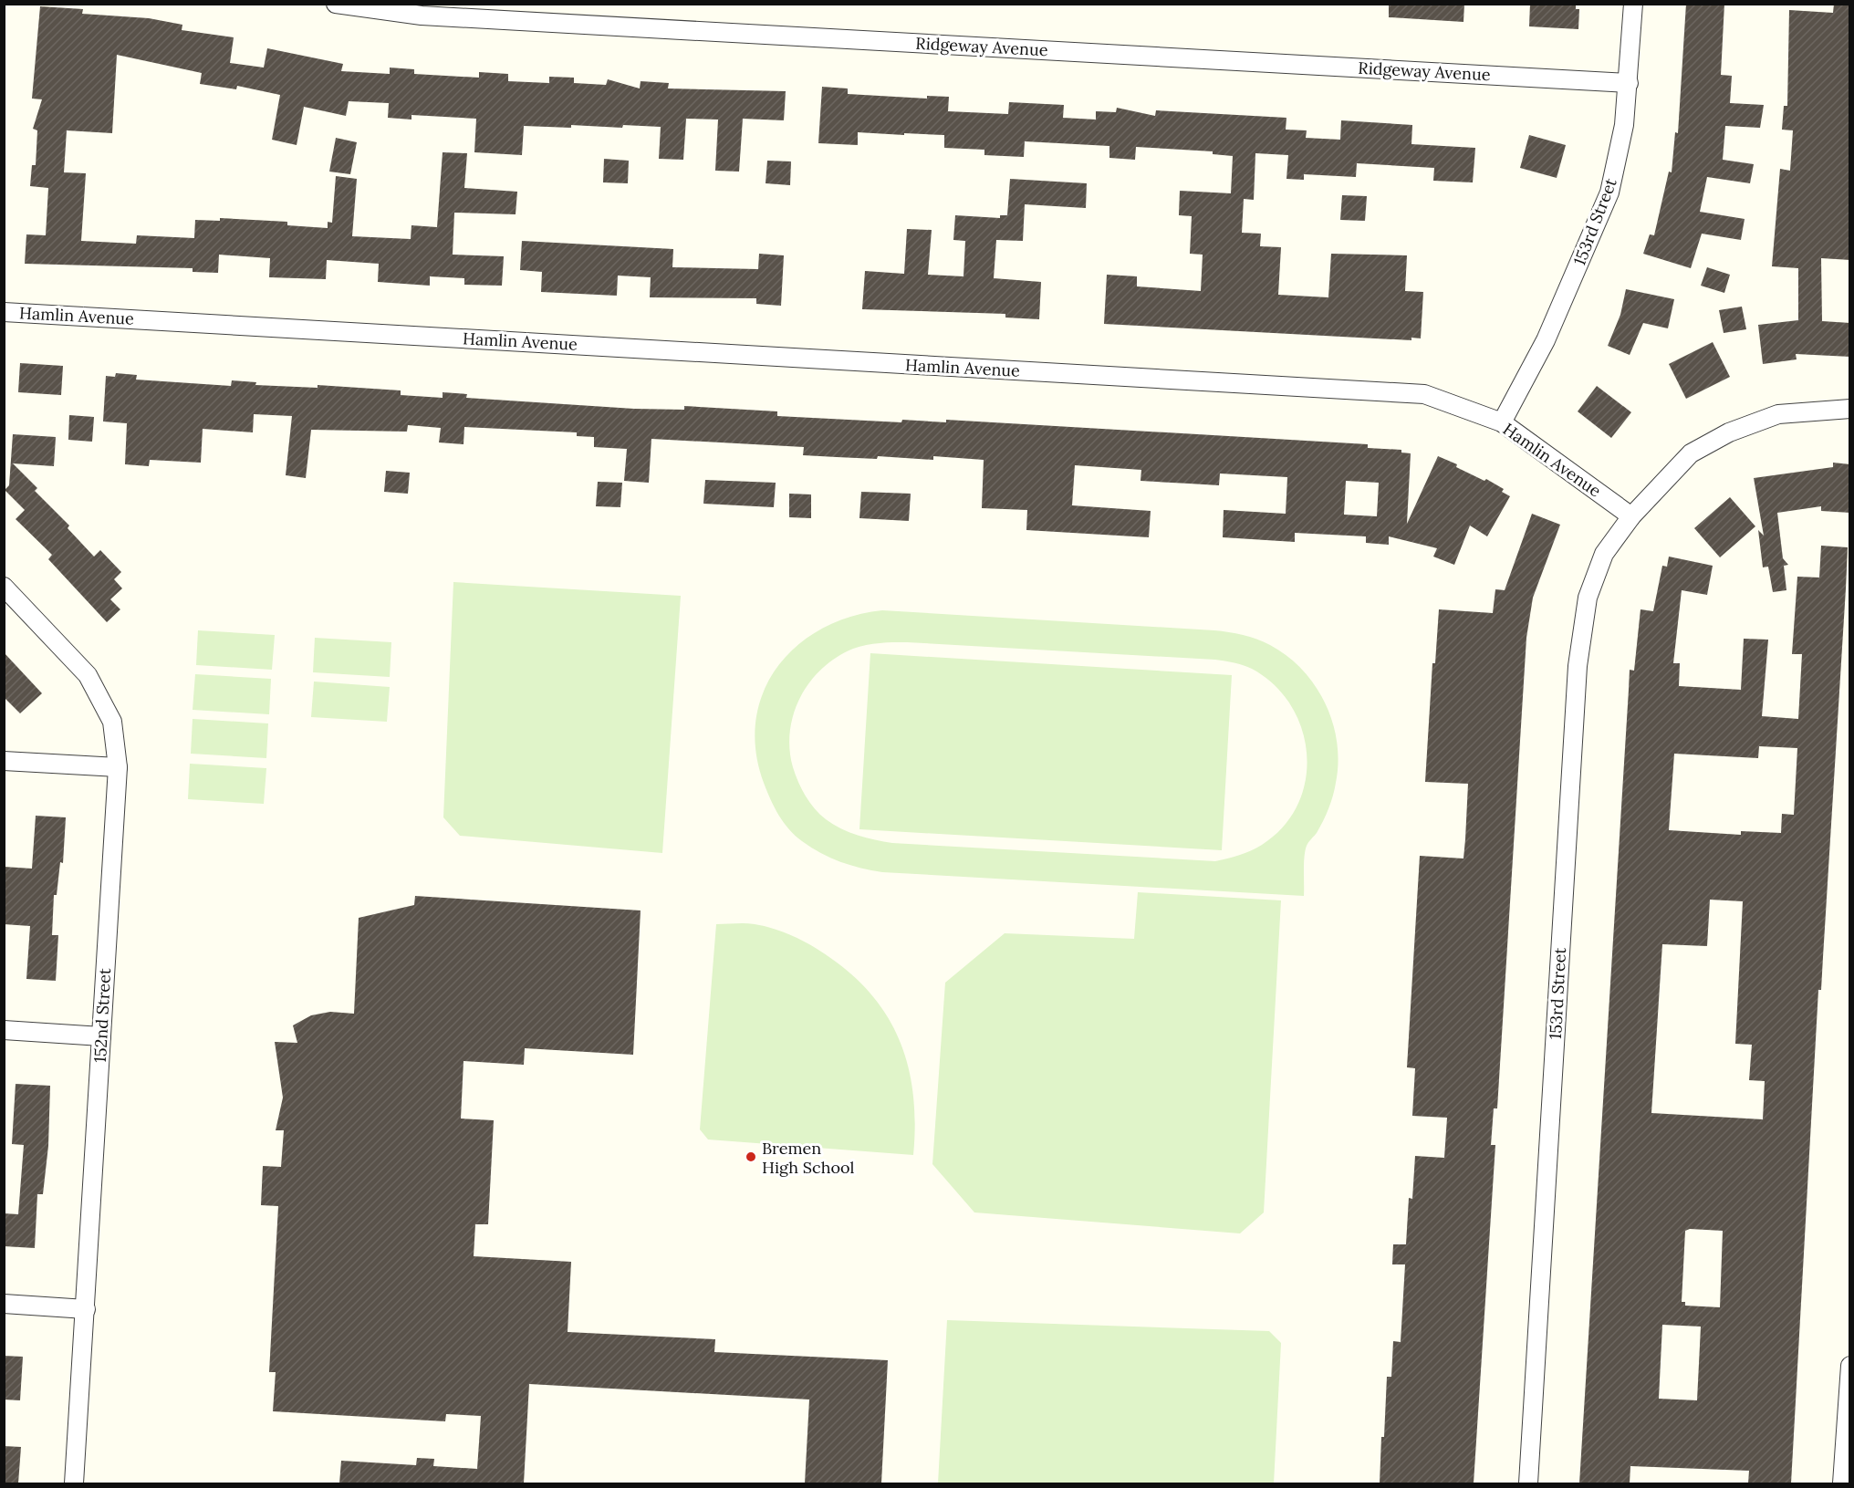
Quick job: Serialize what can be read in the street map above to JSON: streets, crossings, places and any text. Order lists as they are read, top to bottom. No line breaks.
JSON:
{"streets":{"street":["Ridgeway Avenue","153rd Street","Hamlin Avenue","152nd Street"]},"crossings":[["Ridgeway Avenue","153rd Street"],["153rd Street","Hamlin Avenue"]],"places":["Bremen High School"]}
